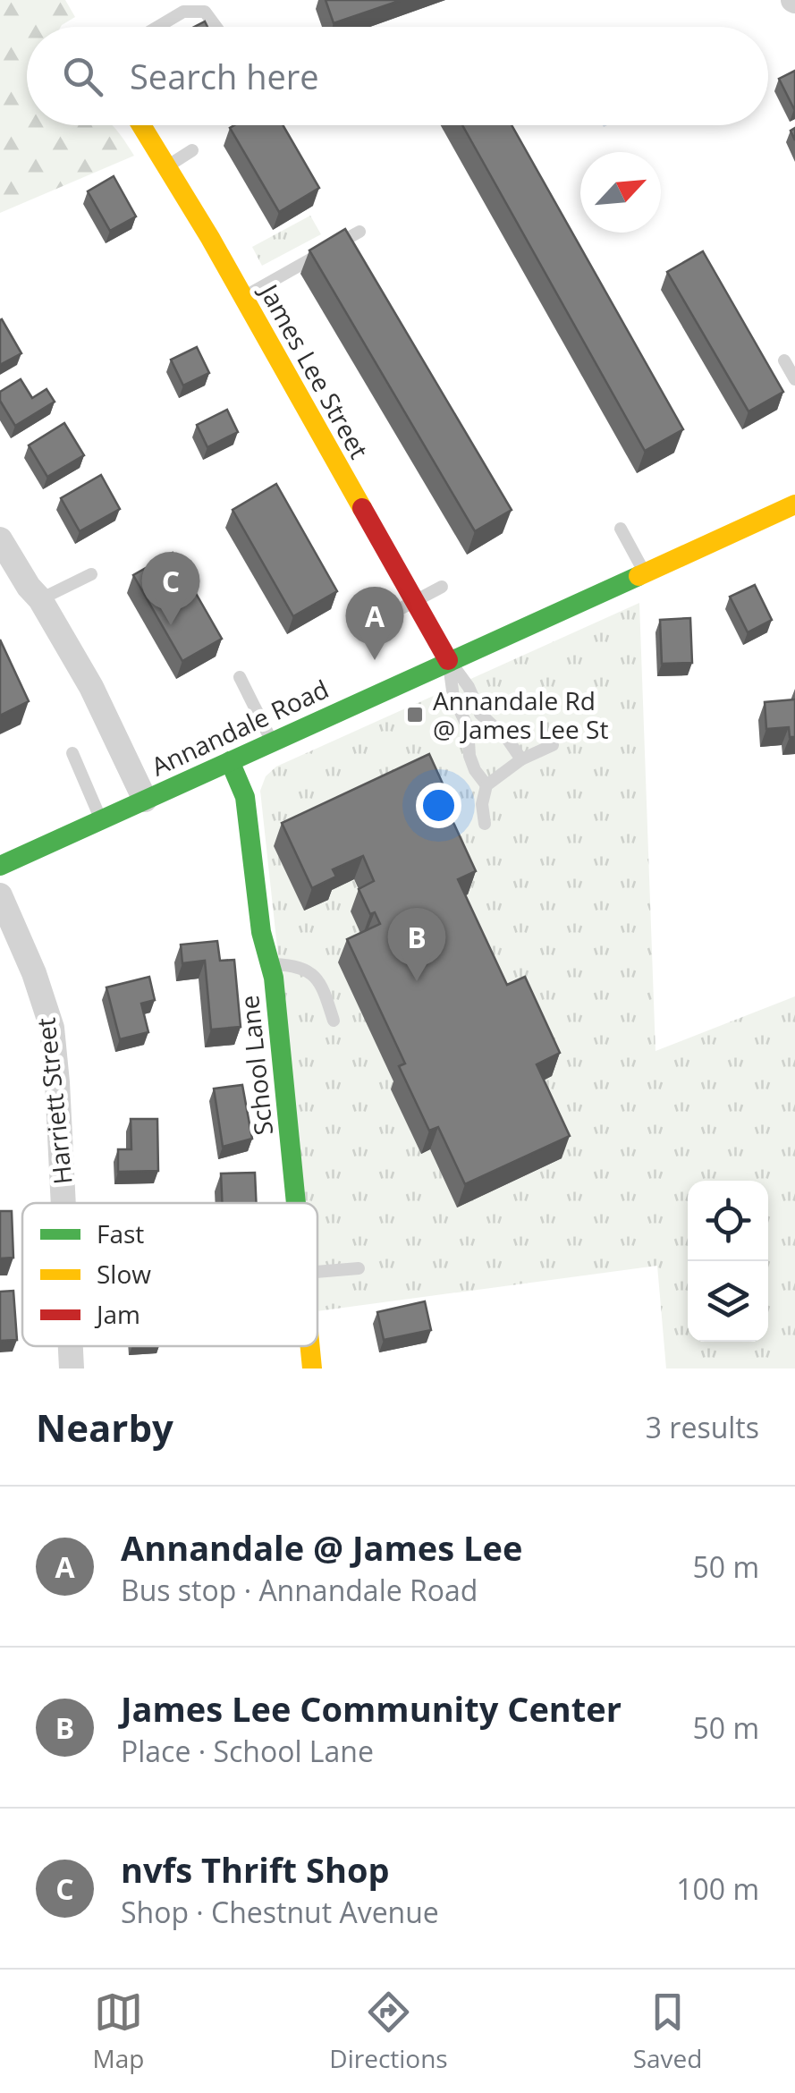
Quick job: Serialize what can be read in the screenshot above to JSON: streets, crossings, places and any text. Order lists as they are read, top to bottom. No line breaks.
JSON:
{"streets":{"street":["James Lee Street","Annandale Road","School Lane","Harriett Street"]},"crossings":[["James Lee Street","Annandale Road"],["Annandale Road","School Lane"]],"places":{"transit":["Annandale Rd @ James Lee St"]},"legend":["Fast","Slow","Jam"],"north":"top right","page":{"search":"Search here","pins":["C","A","B"],"heading":["Nearby","3 results"],"list":[{"mark":"A","name":"Annandale @ James Lee","note":"Bus stop · Annandale Road","value":"50 m"},{"mark":"B","name":"James Lee Community Center","note":"Place · School Lane","value":"50 m"},{"mark":"C","name":"nvfs Thrift Shop","note":"Shop · Chestnut Avenue","value":"100 m"}],"nav":["Map","Directions","Saved"]}}
